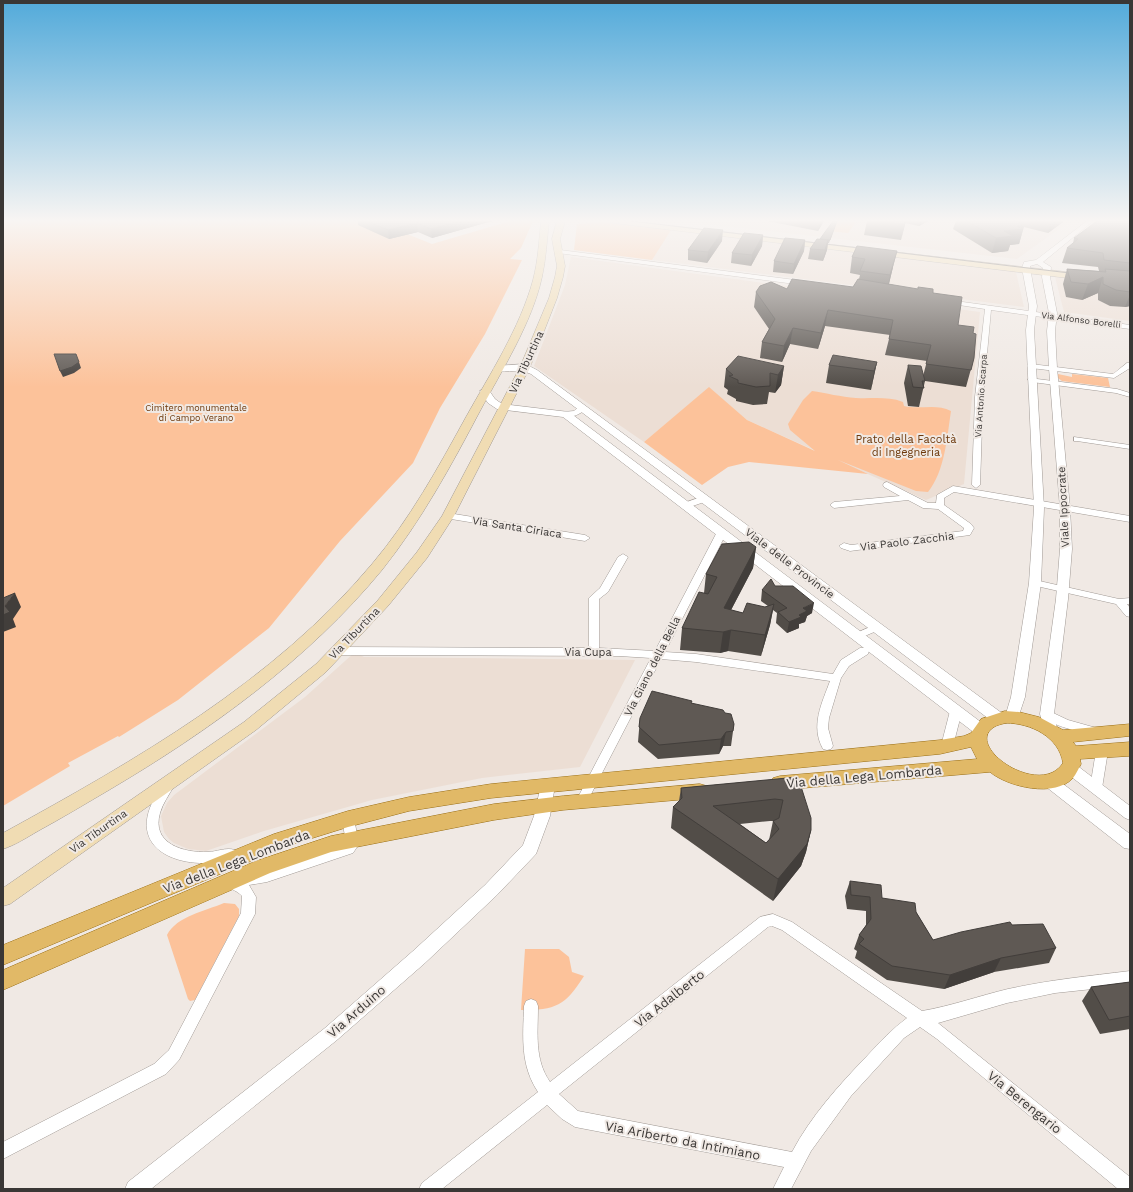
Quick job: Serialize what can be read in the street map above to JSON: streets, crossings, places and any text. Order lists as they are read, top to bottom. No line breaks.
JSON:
{"streets":{"main road":["Via Tiburtina","Via della Lega Lombarda"],"street":["Via Alfonso Borelli","Via Antonio Scarpa","Viale Ippocrate","Via Santa Ciriaca","Via Paolo Zacchia","Viale delle Provincie","Via Cupa","Via Giano della Bella","Via Adalberto","Via Arduino","Via Berengario","Via Ariberto da Intimiano"]},"crossings":[["Via Alfonso Borelli","Via Antonio Scarpa"],["Via Alfonso Borelli","Viale Ippocrate"],["Via Tiburtina","Via Santa Ciriaca"],["Via Tiburtina","Viale delle Provincie"],["Via Tiburtina","Via Cupa"],["Viale Ippocrate","Viale delle Provincie"],["Viale Ippocrate","Via della Lega Lombarda"],["Viale delle Provincie","Via Giano della Bella"],["Viale delle Provincie","Via della Lega Lombarda"],["Via Cupa","Via Giano della Bella"],["Via Giano della Bella","Via della Lega Lombarda"],["Via della Lega Lombarda","Via Arduino"],["Via Adalberto","Via Berengario"],["Via Adalberto","Via Ariberto da Intimiano"]],"parks":["Cimitero monumentale di Campo Verano","Prato della Facoltà di Ingegneria"]}
